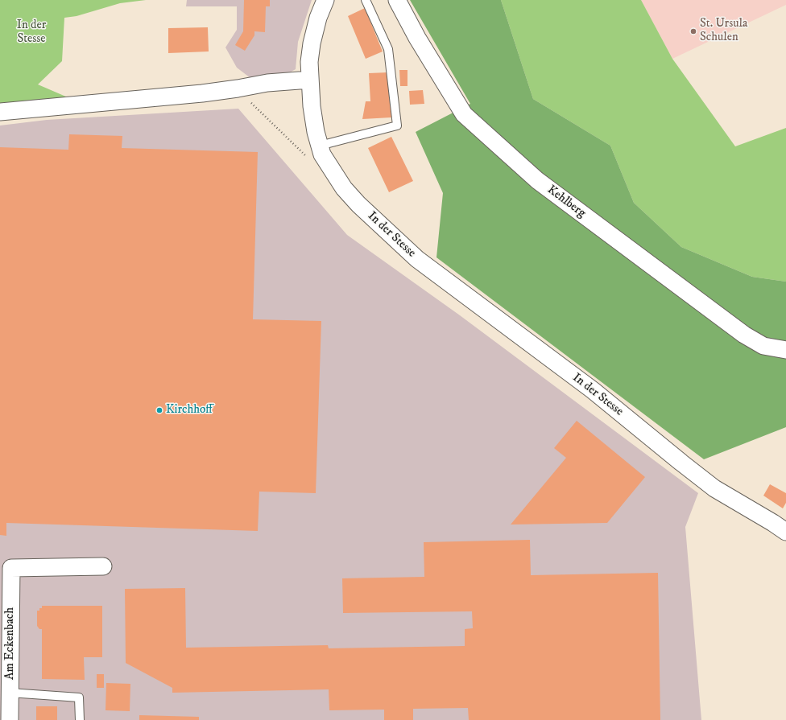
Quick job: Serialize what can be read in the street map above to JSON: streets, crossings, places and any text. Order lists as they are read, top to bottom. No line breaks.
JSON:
{"streets":{"street":["Kehlberg","In der Stesse","Am Eckenbach"]},"parks":["In der Stesse"],"places":["St. Ursula Schulen","Kirchhoff"]}
